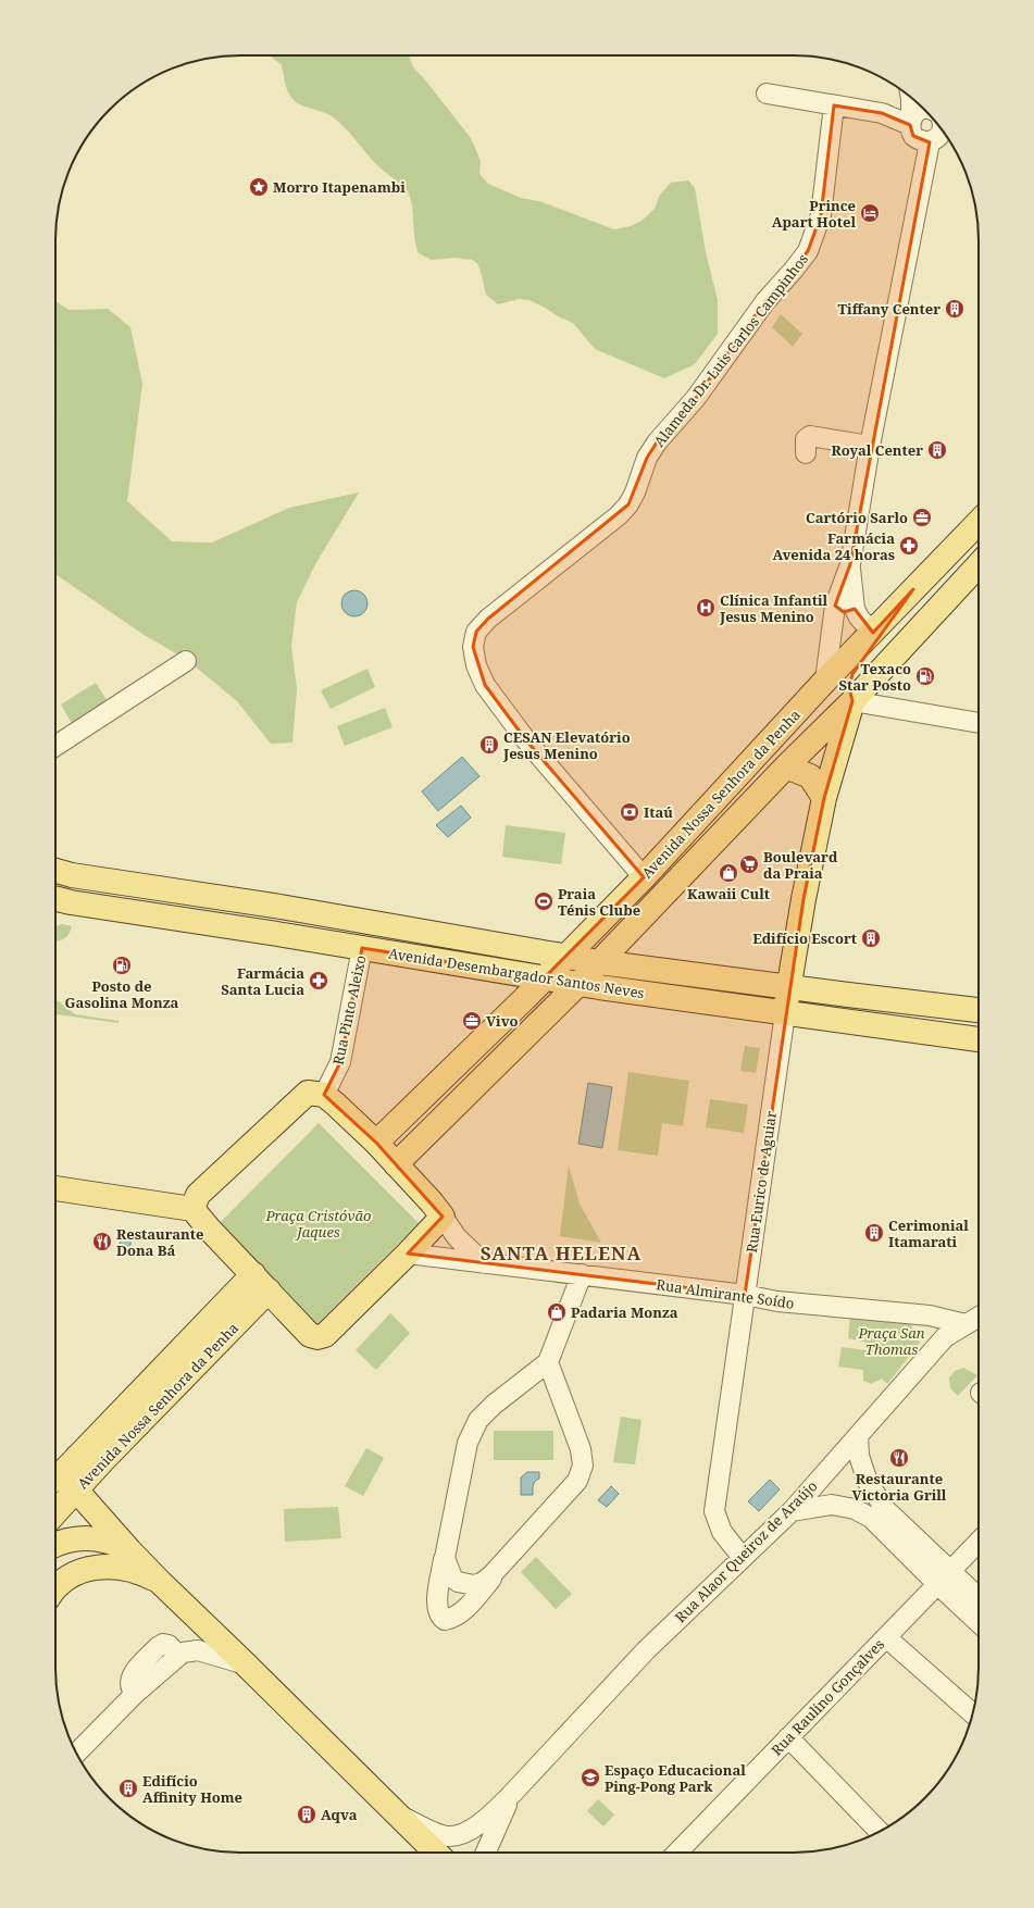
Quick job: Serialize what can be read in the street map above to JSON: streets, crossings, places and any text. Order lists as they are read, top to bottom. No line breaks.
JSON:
{"streets":{"main road":["Avenida Nossa Senhora da Penha","Avenida Desembargador Santos Neves","Rua Eurico de Aguiar"],"street":["Alameda Dr. Luis Carlos Campinhos","Rua Pinto Aleixo","Rua Almirante Soído","Rua Alaor Queiroz de Araújo","Rua Raulino Gonçalves"]},"crossings":[["Alameda Dr. Luis Carlos Campinhos","Avenida Nossa Senhora da Penha"],["Avenida Nossa Senhora da Penha","Avenida Desembargador Santos Neves"],["Avenida Nossa Senhora da Penha","Rua Eurico de Aguiar"],["Avenida Desembargador Santos Neves","Rua Pinto Aleixo"],["Avenida Desembargador Santos Neves","Rua Eurico de Aguiar"],["Rua Eurico de Aguiar","Rua Almirante Soído"],["Rua Eurico de Aguiar","Rua Alaor Queiroz de Araújo"],["Rua Almirante Soído","Rua Alaor Queiroz de Araújo"]],"districts":["SANTA HELENA"],"parks":["Praça Cristóvão Jaques","Praça San Thomas"],"places":{"place":["Morro Itapenambi"],"hotel":["Prince Apart Hotel"],"building":["Tiffany Center","Royal Center","CESAN Elevatório Jesus Menino","Edifício Escort","Cerimonial Itamarati","Edifício Affinity Home","Aqva"],"office":["Cartório Sarlo","Vivo"],"pharmacy":["Farmácia Avenida 24 horas","Farmácia Santa Lucia"],"hospital":["Clínica Infantil Jesus Menino"],"fuel station":["Texaco Star Posto","Posto de Gasolina Monza"],"bank":["Itaú"],"supermarket":["Boulevard da Praia"],"shop":["Kawaii Cult","Padaria Monza"],"sports":["Praia Ténis Clube"],"restaurant":["Restaurante Dona Bá","Restaurante Victoria Grill"],"school or university":["Espaço Educacional Ping-Pong Park"]}}
